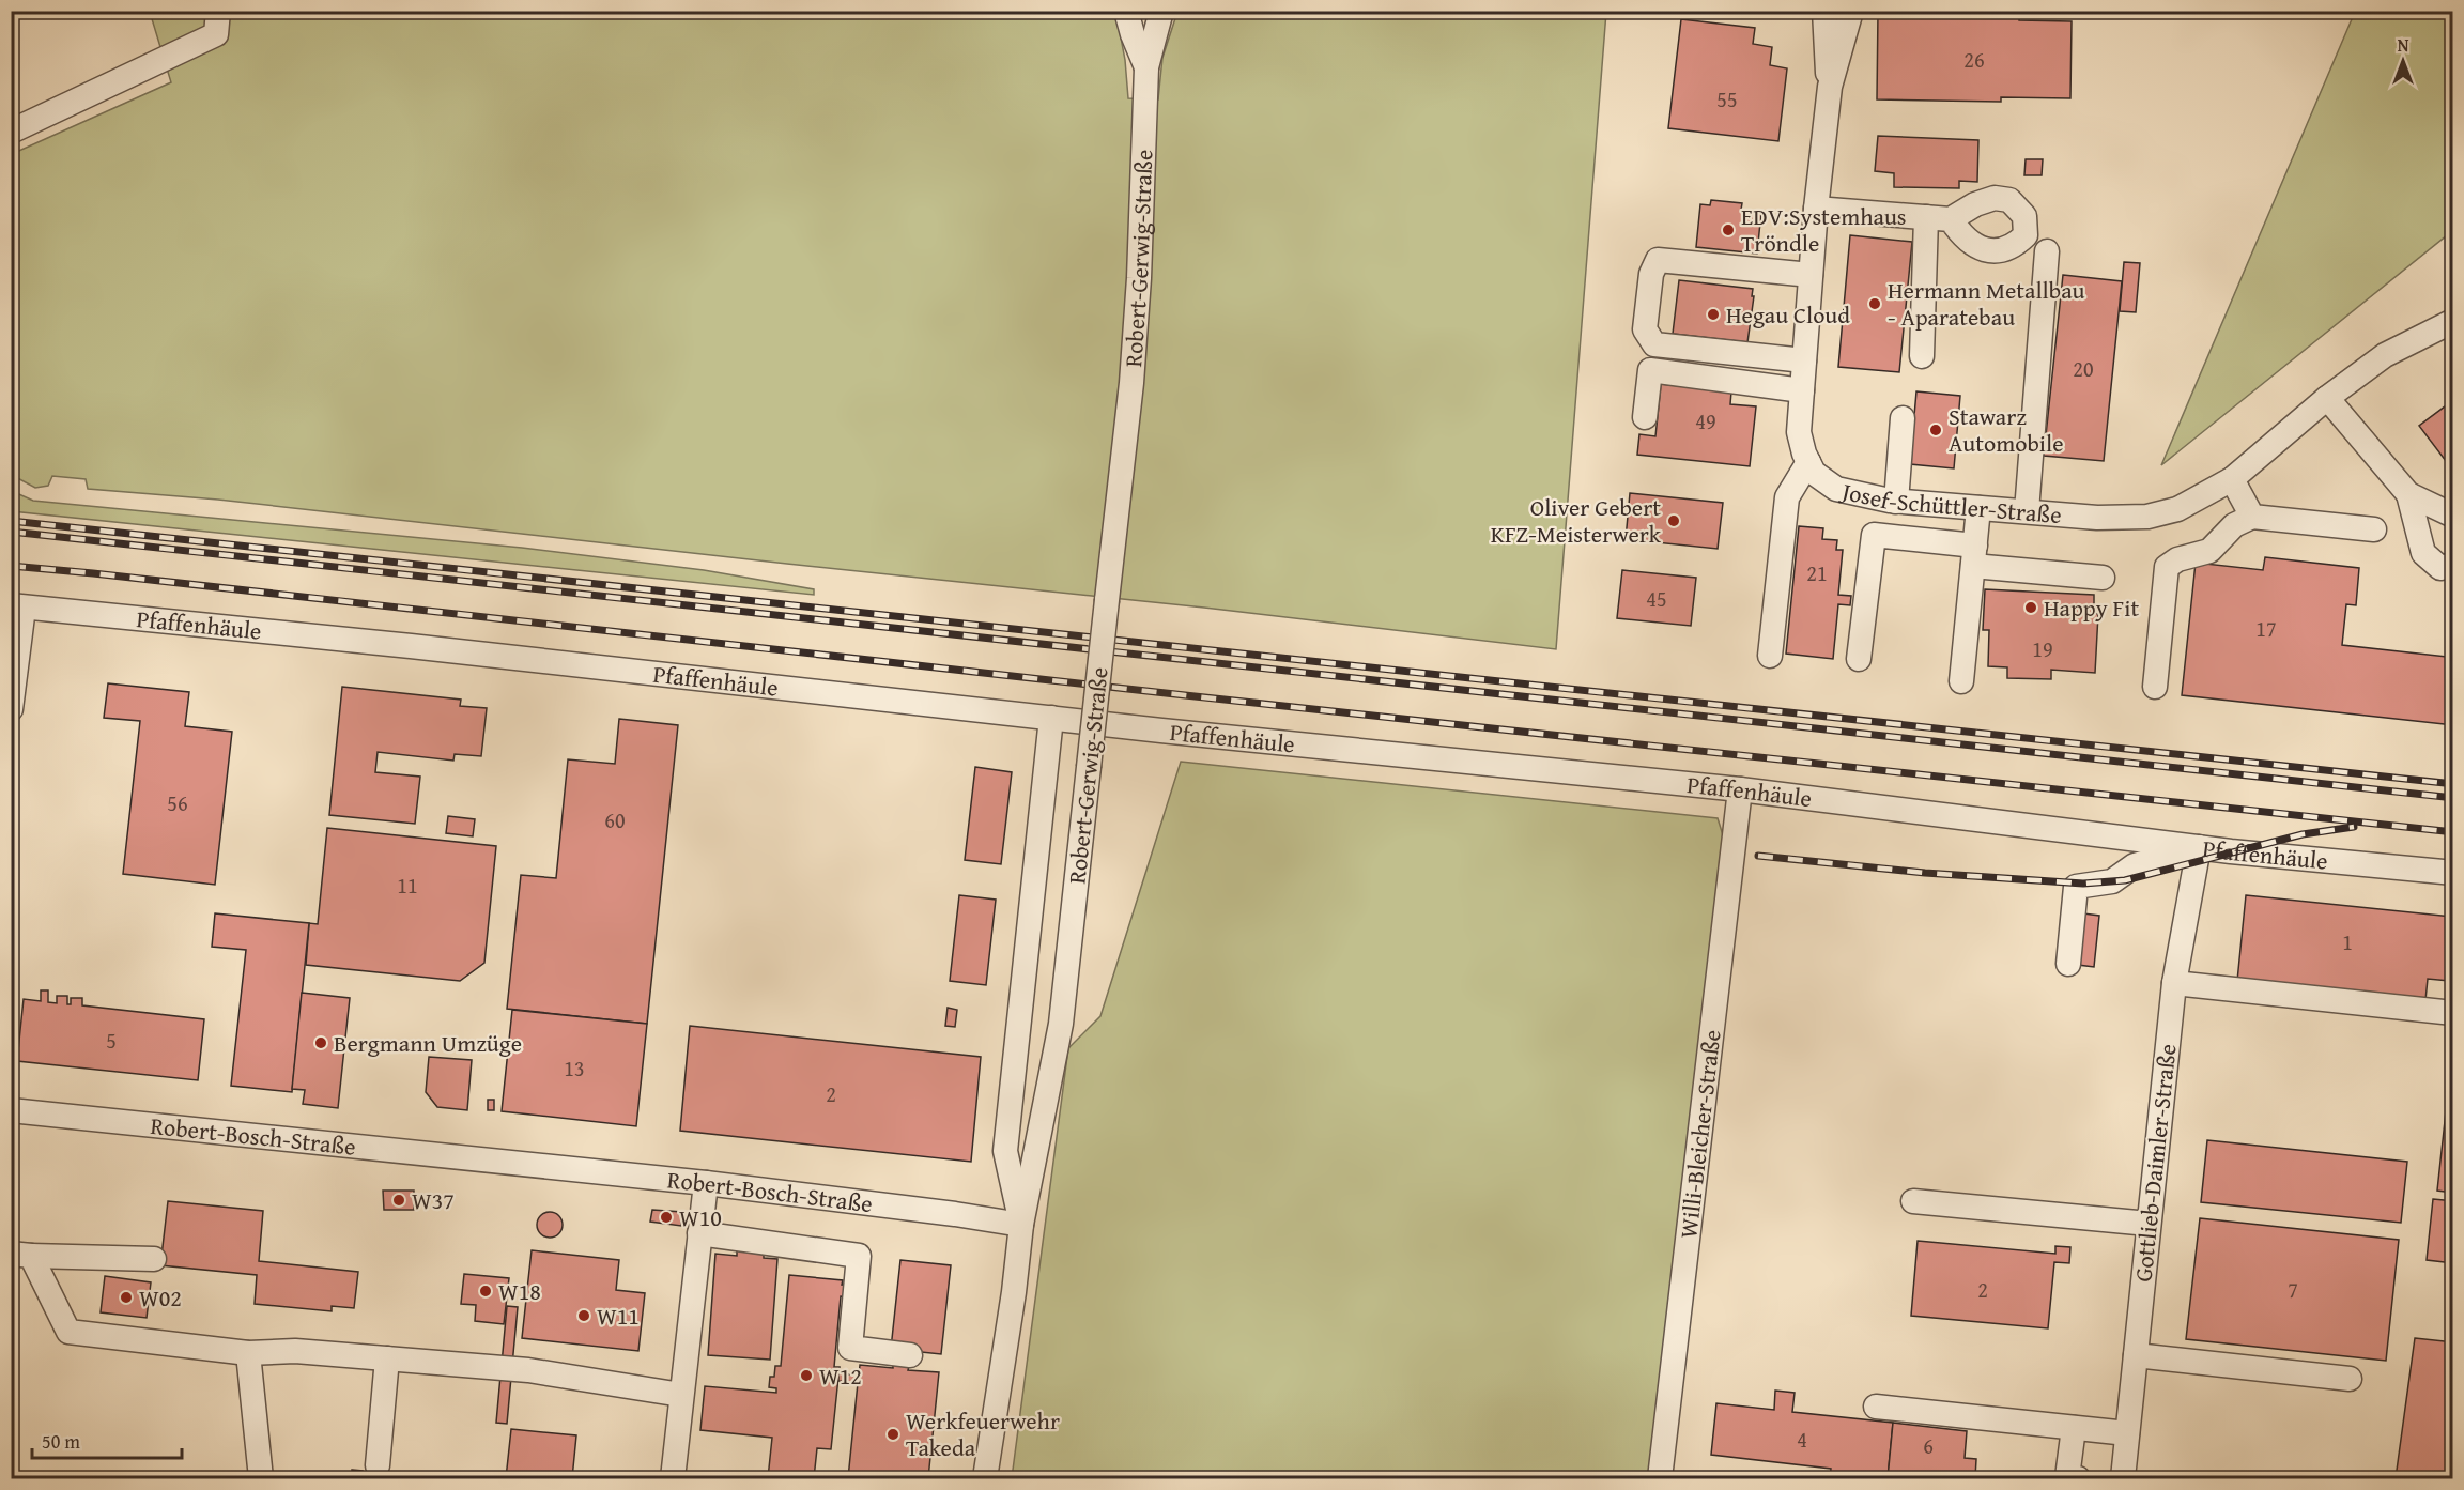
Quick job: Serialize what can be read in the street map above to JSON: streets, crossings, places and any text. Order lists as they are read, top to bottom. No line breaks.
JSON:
{"streets":{"street":["Robert-Gerwig-Straße","Josef-Schüttler-Straße","Pfaffenhäule","Willi-Bleicher-Straße","Robert-Bosch-Straße","Gottlieb-Daimler-Straße"]},"crossings":[["Robert-Gerwig-Straße","Robert-Bosch-Straße"],["Pfaffenhäule","Willi-Bleicher-Straße"],["Pfaffenhäule","Gottlieb-Daimler-Straße"]],"places":["EDV:Systemhaus Tröndle","Hermann Metallbau - Aparatebau","Hegau Cloud","Stawarz Automobile","Oliver Gebert KFZ-Meisterwerk","Happy Fit","Bergmann Umzüge","W37","W10","W18","W02","W11","W12","Werkfeuerwehr Takeda"],"house_numbers":["26","55","20","49","21","45","17","19","56","60","11","1","5","13","2","2","7","4","6"],"scale_bar":"50 m","north":"top"}
